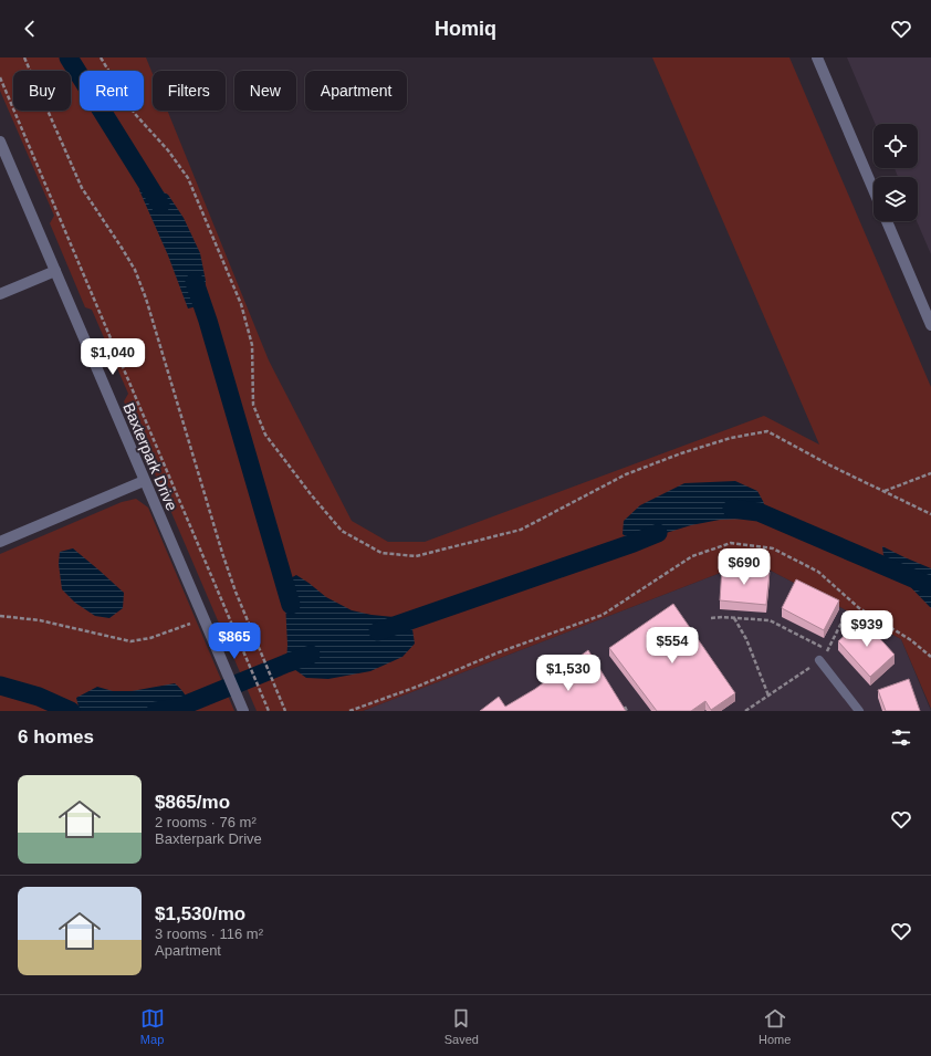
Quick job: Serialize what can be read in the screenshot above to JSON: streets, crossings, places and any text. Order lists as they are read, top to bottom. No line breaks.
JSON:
{"streets":{"street":["Baxterpark Drive"]},"page":{"header":"Homiq","chip":["Buy","Rent","Filters","New","Apartment"],"price":["$1,040","$690","$939","$865","$554","$1,530"],"heading":"6 homes","list":[{"name":"$865/mo","note":"2 rooms · 76 m² · Baxterpark Drive"},{"name":"$1,530/mo","note":"3 rooms · 116 m² · Apartment"}],"tabs":["Map","Saved","Home"]}}
